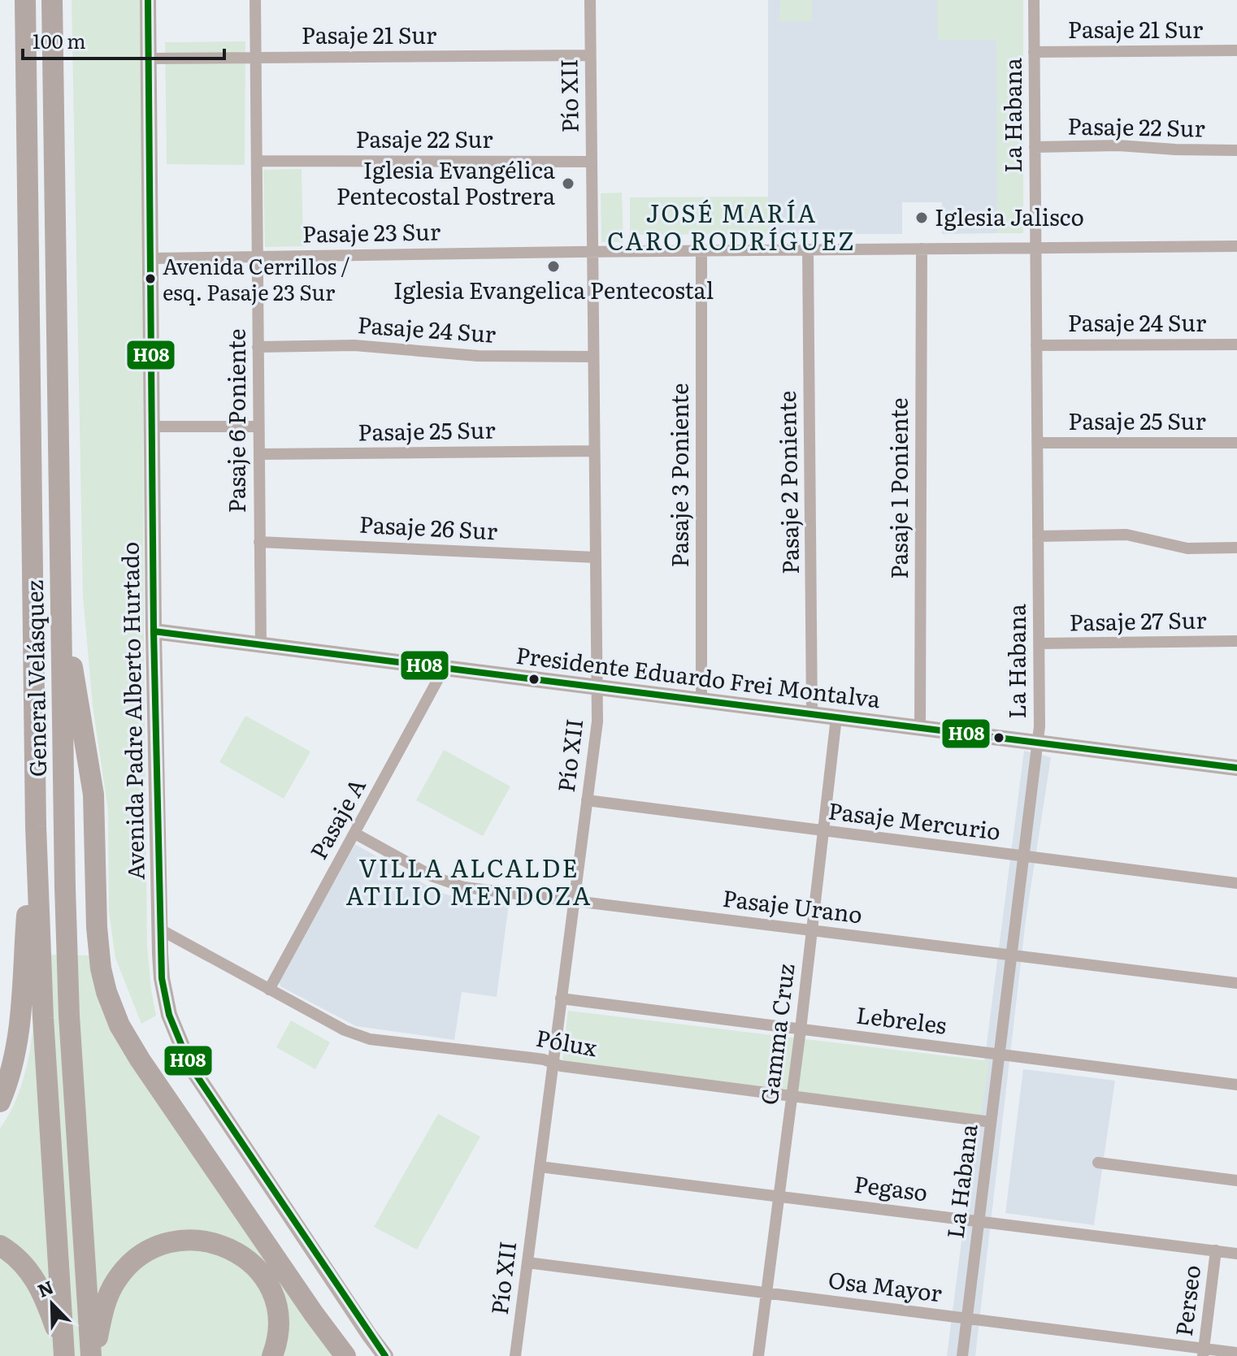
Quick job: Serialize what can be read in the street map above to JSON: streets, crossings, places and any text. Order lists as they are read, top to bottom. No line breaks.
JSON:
{"streets":{"highway":["General Velásquez"],"street":["Pasaje 21 Sur","Pío XII","La Habana","Pasaje 22 Sur","Pasaje 23 Sur","Pasaje 24 Sur","Pasaje 6 Poniente","Pasaje 25 Sur","Pasaje 3 Poniente","Pasaje 2 Poniente","Pasaje 1 Poniente","Pasaje 26 Sur","Pasaje 27 Sur","Presidente Eduardo Frei Montalva","Avenida Padre Alberto Hurtado","Pasaje A","Pasaje Mercurio","Pasaje Urano","Lebreles","Gamma Cruz","Pólux","Pegaso","Osa Mayor","Perseo"]},"crossings":[["Pasaje 21 Sur","Pío XII"],["Pasaje 21 Sur","La Habana"],["Pasaje 21 Sur","Pasaje 6 Poniente"],["Pasaje 21 Sur","Avenida Padre Alberto Hurtado"],["Pío XII","Pasaje 22 Sur"],["Pío XII","Pasaje 23 Sur"],["Pío XII","Pasaje 24 Sur"],["Pío XII","Pasaje 25 Sur"],["Pío XII","Pasaje 26 Sur"],["Pío XII","Presidente Eduardo Frei Montalva"],["Pío XII","Pasaje Mercurio"],["Pío XII","Pasaje Urano"],["Pío XII","Lebreles"],["Pío XII","Pólux"],["Pío XII","Pegaso"],["Pío XII","Osa Mayor"],["La Habana","Pasaje 22 Sur"],["La Habana","Pasaje 23 Sur"],["La Habana","Pasaje 24 Sur"],["La Habana","Pasaje 25 Sur"],["La Habana","Pasaje 27 Sur"],["La Habana","Presidente Eduardo Frei Montalva"],["La Habana","Pasaje Mercurio"],["La Habana","Pasaje Urano"],["La Habana","Lebreles"],["La Habana","Pólux"],["La Habana","Pegaso"],["La Habana","Osa Mayor"],["Pasaje 22 Sur","Pasaje 6 Poniente"],["Pasaje 23 Sur","Pasaje 6 Poniente"],["Pasaje 23 Sur","Pasaje 3 Poniente"],["Pasaje 23 Sur","Pasaje 2 Poniente"],["Pasaje 23 Sur","Pasaje 1 Poniente"],["Pasaje 23 Sur","Avenida Padre Alberto Hurtado"],["Pasaje 24 Sur","Pasaje 6 Poniente"],["Pasaje 6 Poniente","Pasaje 25 Sur"],["Pasaje 6 Poniente","Pasaje 26 Sur"],["Pasaje 6 Poniente","Presidente Eduardo Frei Montalva"],["Pasaje 3 Poniente","Presidente Eduardo Frei Montalva"],["Pasaje 2 Poniente","Presidente Eduardo Frei Montalva"],["Pasaje 1 Poniente","Presidente Eduardo Frei Montalva"],["Presidente Eduardo Frei Montalva","Avenida Padre Alberto Hurtado"],["Presidente Eduardo Frei Montalva","Pasaje A"],["Presidente Eduardo Frei Montalva","Gamma Cruz"],["Avenida Padre Alberto Hurtado","Pólux"],["Pasaje A","Pasaje Urano"],["Pasaje A","Pólux"],["Pasaje Mercurio","Gamma Cruz"],["Pasaje Urano","Gamma Cruz"],["Lebreles","Gamma Cruz"],["Gamma Cruz","Pólux"],["Gamma Cruz","Pegaso"],["Gamma Cruz","Osa Mayor"],["Pegaso","Perseo"],["Osa Mayor","Perseo"]],"districts":["JOSÉ MARÍA CARO RODRÍGUEZ","VILLA ALCALDE ATILIO MENDOZA"],"places":["Iglesia Evangélica Pentecostal Postrera","Iglesia Jalisco","Iglesia Evangelica Pentecostal","Avenida Cerrillos / esq. Pasaje 23 Sur"],"lines":["transit line H08"],"scale_bar":"100 m","north":"top left"}
